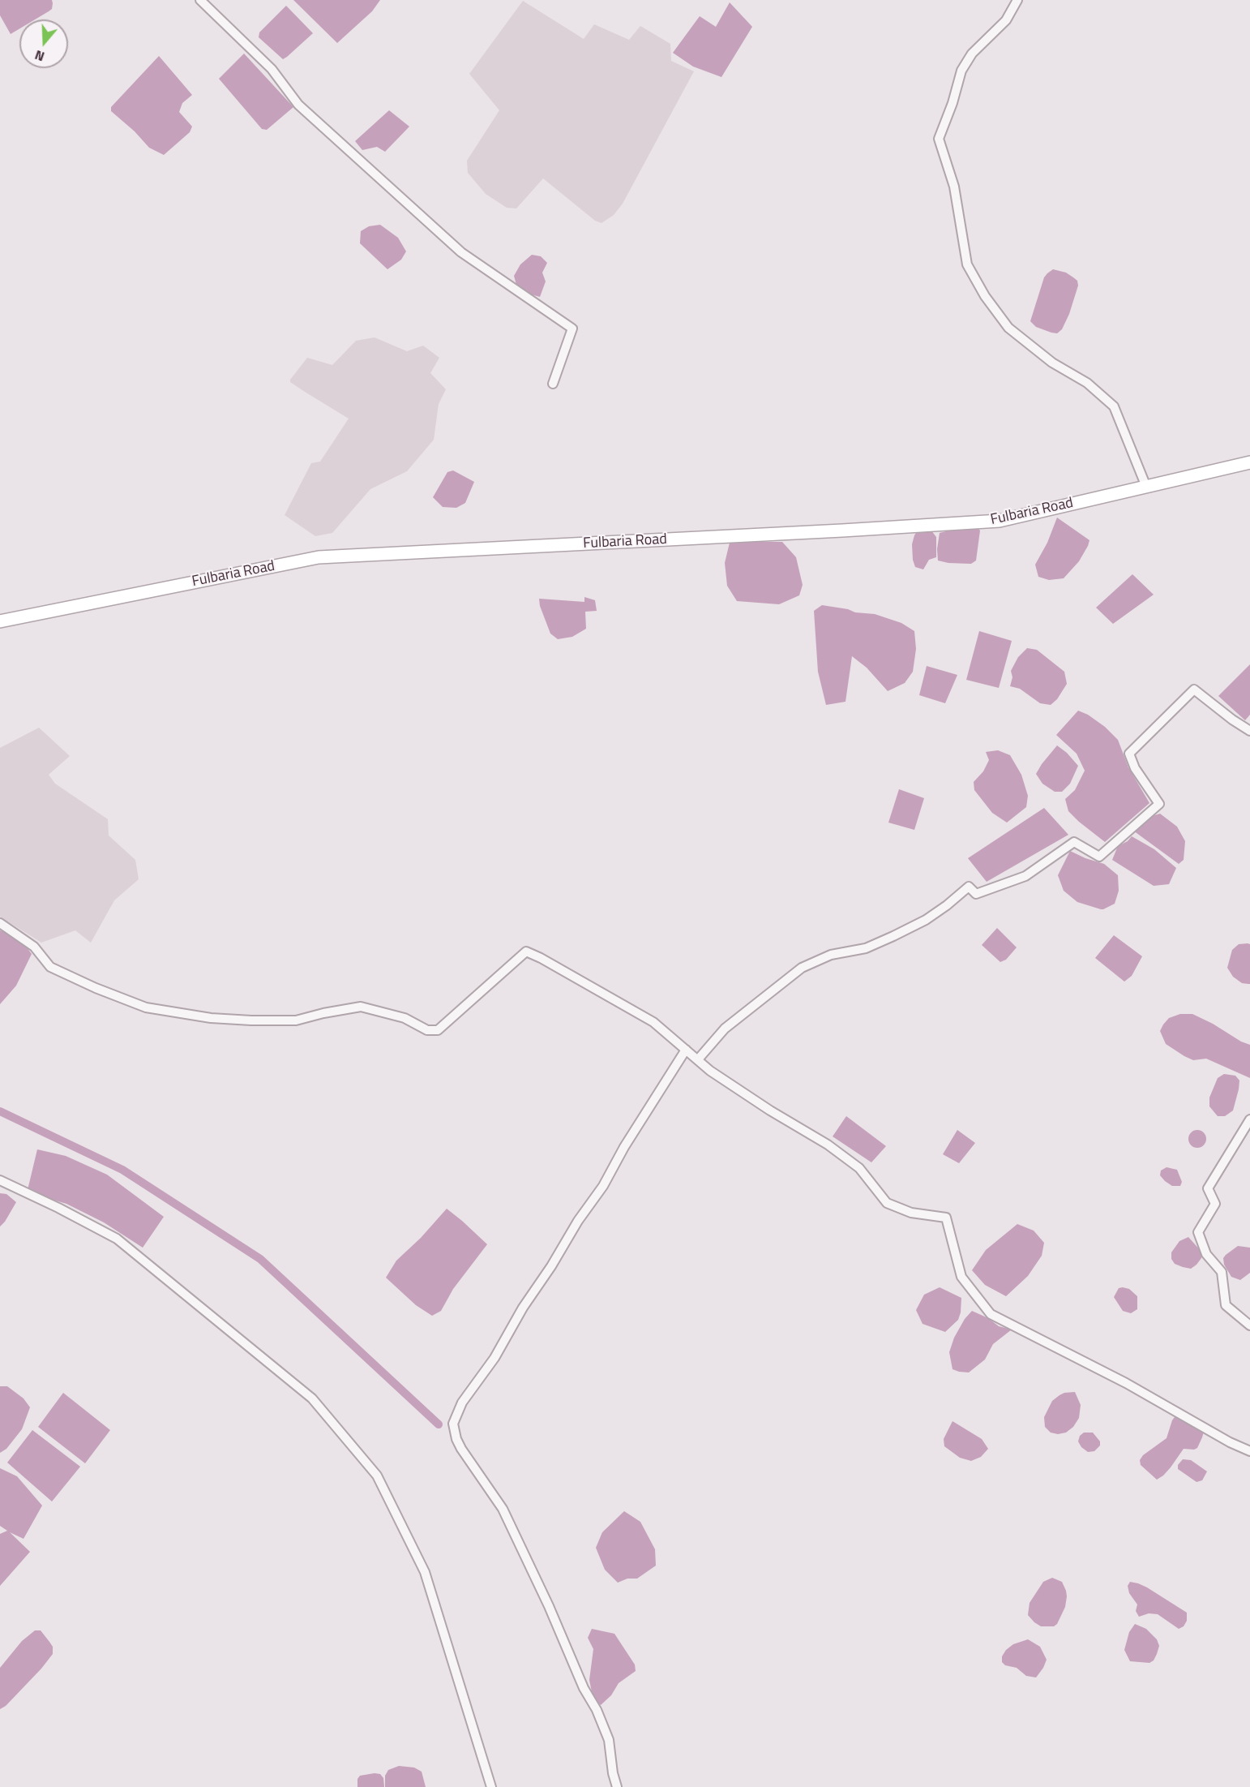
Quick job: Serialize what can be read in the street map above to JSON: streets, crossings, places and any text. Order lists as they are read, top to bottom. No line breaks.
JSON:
{"streets":{"main road":["Fulbaria Road"]},"north":"bottom"}
